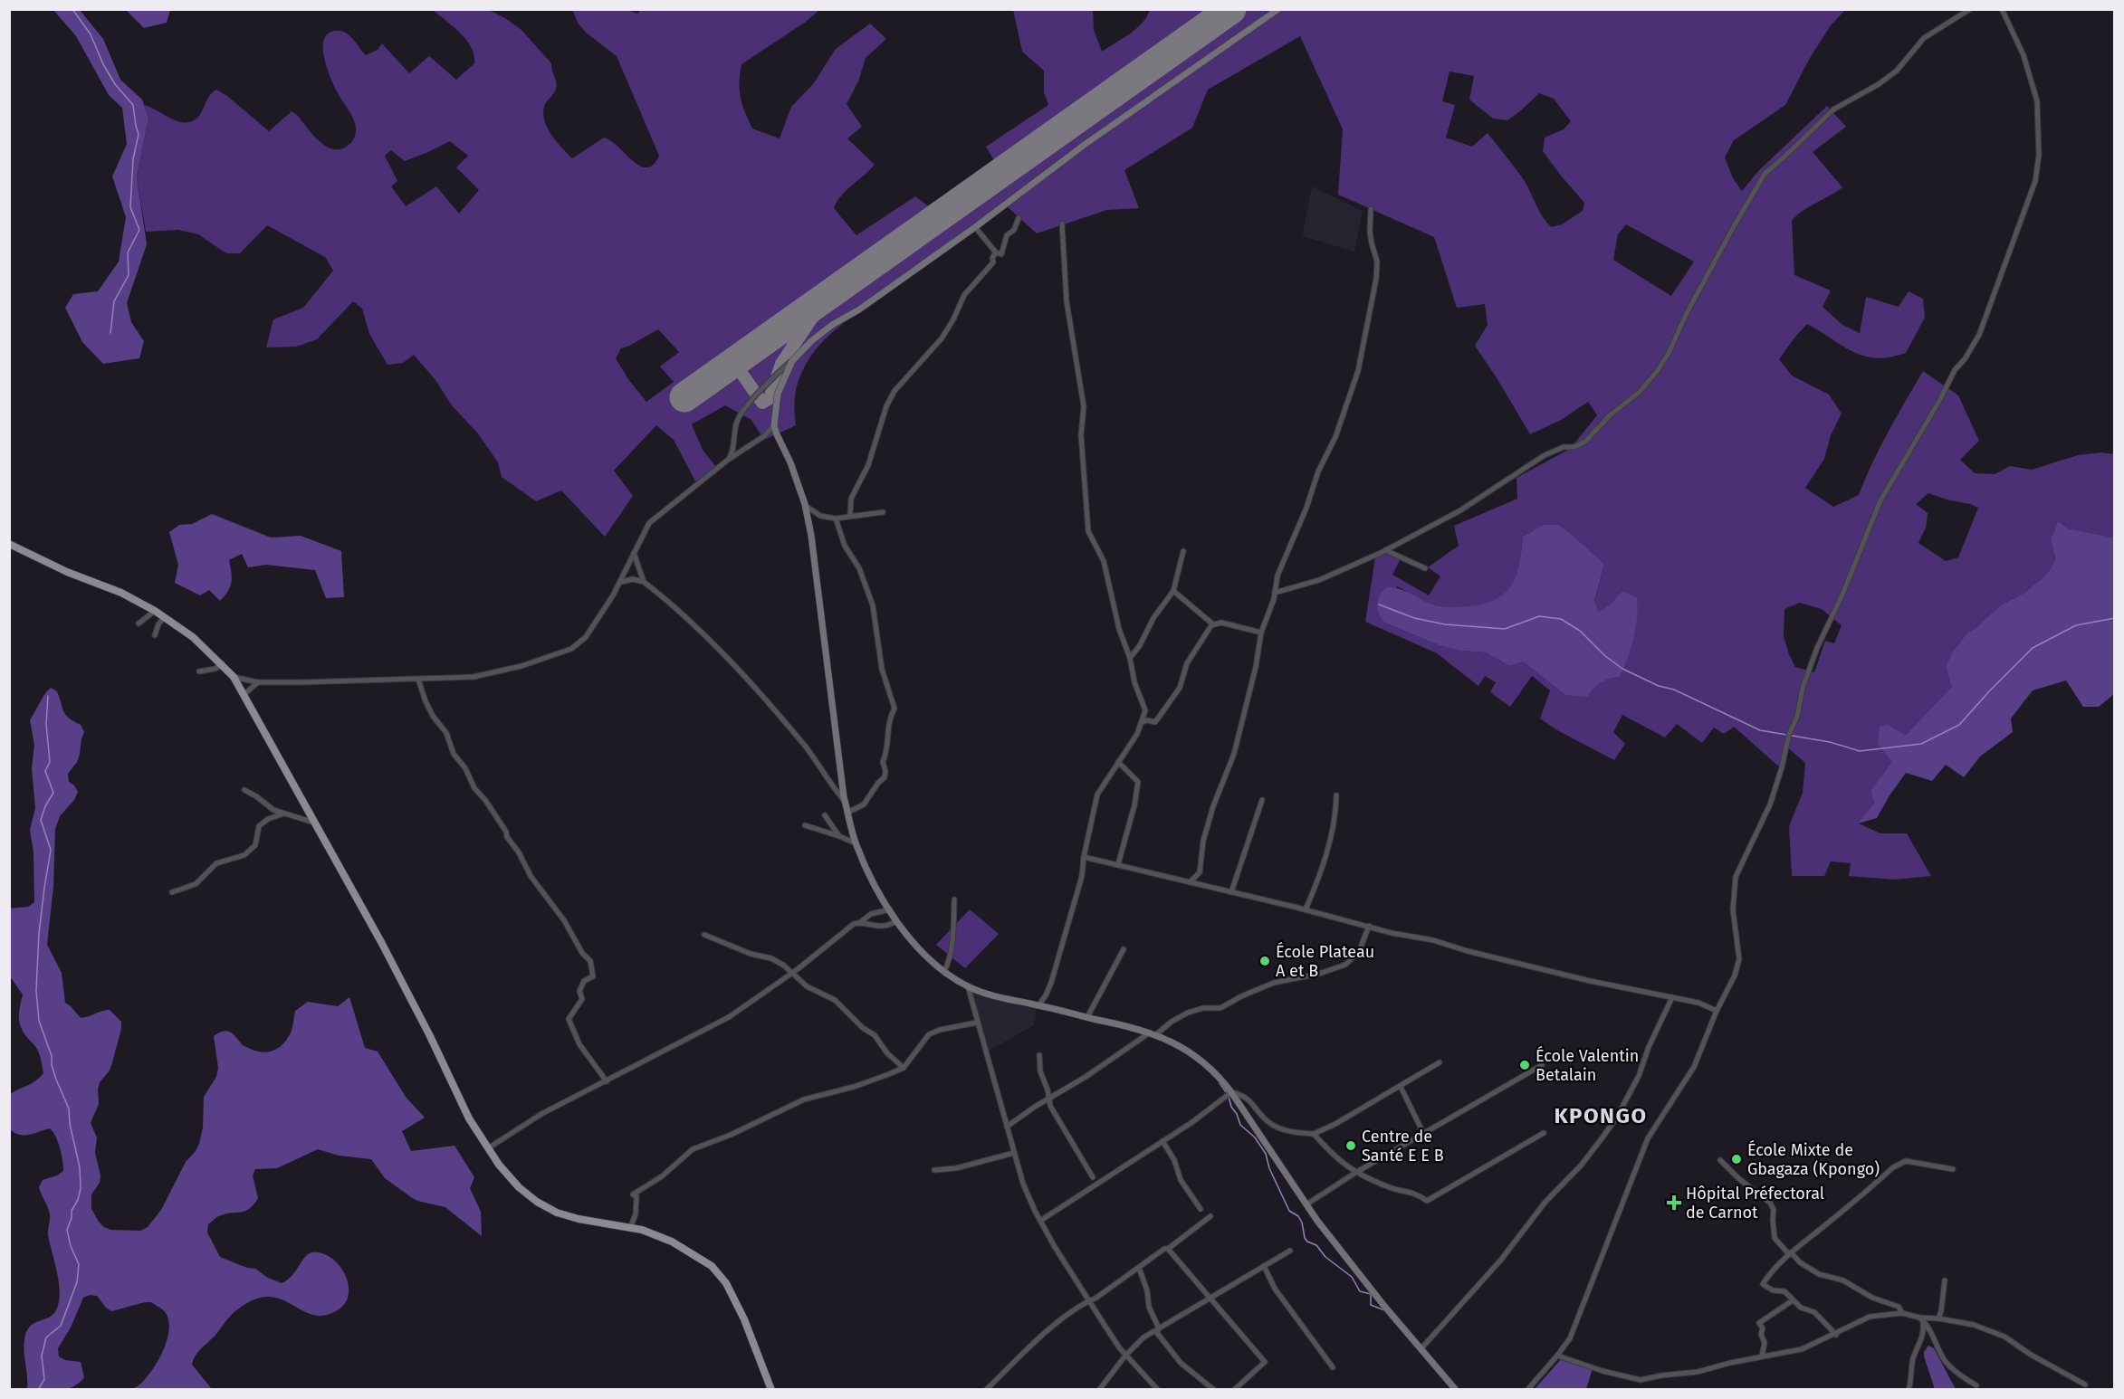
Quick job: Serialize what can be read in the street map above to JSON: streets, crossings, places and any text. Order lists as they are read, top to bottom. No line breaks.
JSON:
{"districts":["KPONGO"],"places":{"other":["École Plateau A et B","École Valentin Betalain","Centre de Santé E E B","École Mixte de Gbagaza (Kpongo)"],"health":["Hôpital Préfectoral de Carnot"]}}
